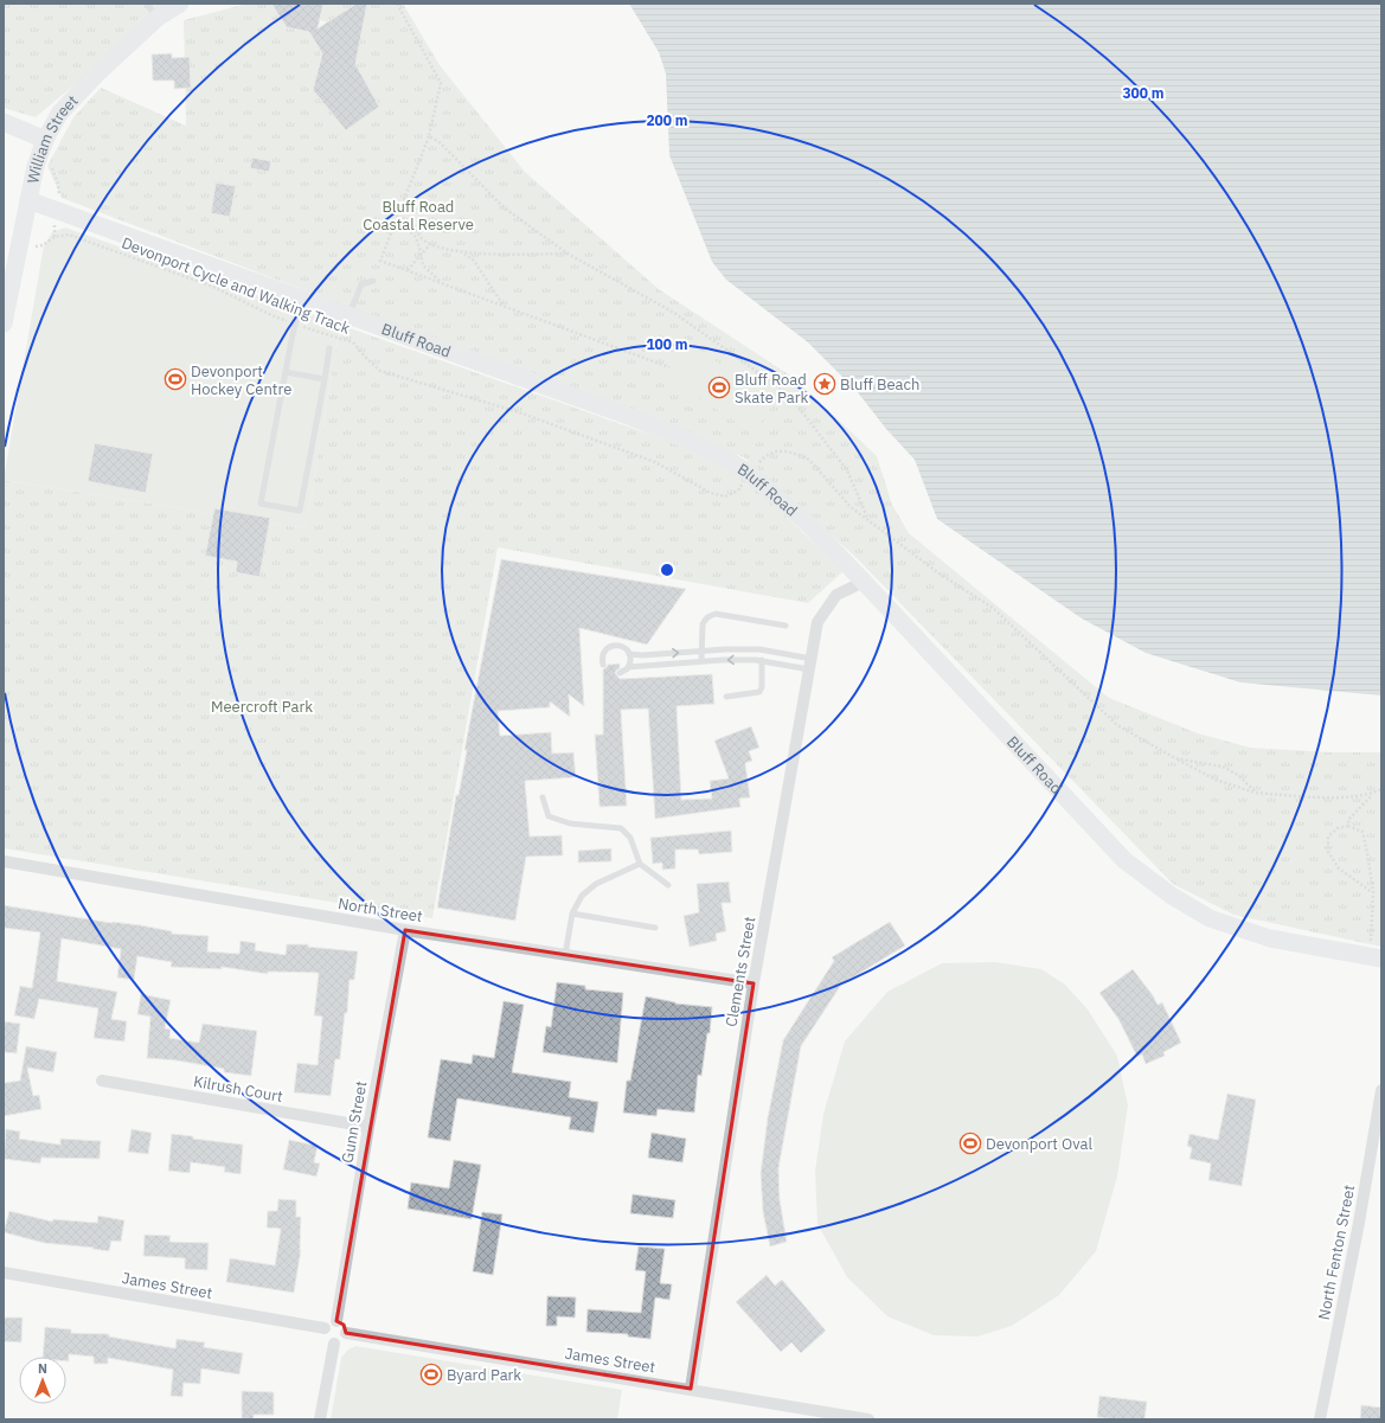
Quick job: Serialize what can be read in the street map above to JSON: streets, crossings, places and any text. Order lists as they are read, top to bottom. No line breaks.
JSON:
{"streets":{"street":["William Street","Bluff Road","North Street","Clements Street","Kilrush Court","Gunn Street","North Fenton Street","James Street"],"path":["Devonport Cycle and Walking Track"]},"crossings":[["William Street","Devonport Cycle and Walking Track"],["William Street","Bluff Road"],["Devonport Cycle and Walking Track","Bluff Road"],["Bluff Road","Clements Street"],["North Street","Clements Street"],["North Street","Gunn Street"],["Clements Street","James Street"],["Kilrush Court","Gunn Street"],["Gunn Street","James Street"]],"parks":["Bluff Road Coastal Reserve","Meercroft Park"],"places":{"sports":["Devonport Hockey Centre","Bluff Road Skate Park","Devonport Oval","Byard Park"],"place":["Bluff Beach"]},"north":"top","rings":["300 m","200 m","100 m"]}
